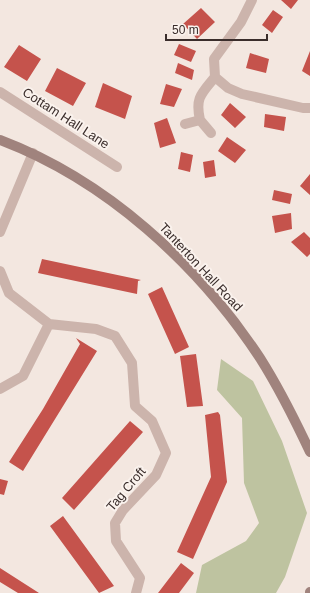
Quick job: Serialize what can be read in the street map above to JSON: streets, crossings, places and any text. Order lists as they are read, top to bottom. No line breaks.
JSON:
{"streets":{"street":["Cottam Hall Lane","Tanterton Hall Road","Tag Croft"]},"scale_bar":"50 m"}
